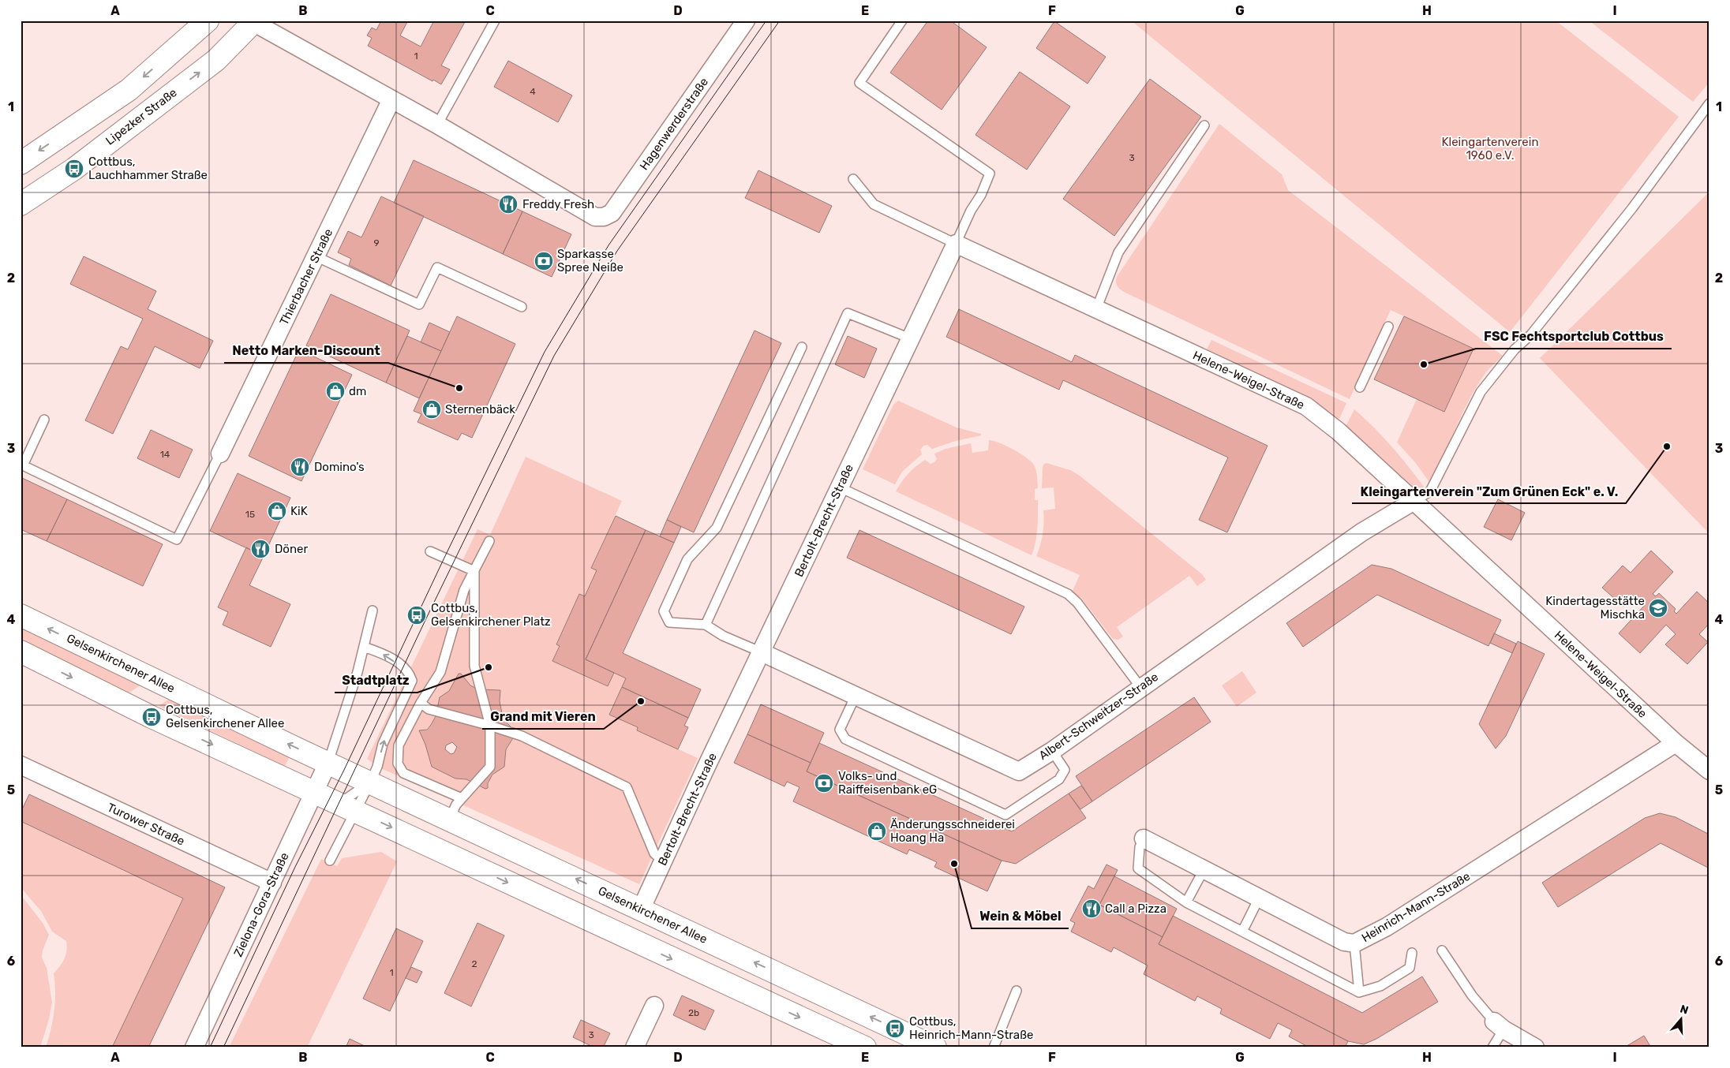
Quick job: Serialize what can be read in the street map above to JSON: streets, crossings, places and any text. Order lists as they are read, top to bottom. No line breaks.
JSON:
{"streets":{"main road":["Lipezker Straße","Gelsenkirchener Allee"],"street":["Hagenwerderstraße","Thierbacher Straße","Helene-Weigel-Straße","Bertolt-Brecht-Straße","Albert-Schweitzer-Straße","Turower Straße","Zielona-Gora-Straße","Heinrich-Mann-Straße"]},"crossings":[["Helene-Weigel-Straße","Bertolt-Brecht-Straße"],["Helene-Weigel-Straße","Albert-Schweitzer-Straße"],["Helene-Weigel-Straße","Heinrich-Mann-Straße"],["Bertolt-Brecht-Straße","Gelsenkirchener Allee"],["Bertolt-Brecht-Straße","Albert-Schweitzer-Straße"],["Gelsenkirchener Allee","Zielona-Gora-Straße"],["Turower Straße","Zielona-Gora-Straße"]],"parks":["Kleingartenverein 1960 e.V."],"places":{"bus stop":["Cottbus, Lauchhammer Straße","Cottbus, Gelsenkirchener Platz","Cottbus, Gelsenkirchener Allee","Cottbus, Heinrich-Mann-Straße"],"restaurant":["Freddy Fresh","Domino's","Döner","Call a Pizza"],"bank":["Sparkasse Spree Neiße","Volks- und Raiffeisenbank eG"],"other":["FSC Fechtsportclub Cottbus","Netto Marken-Discount","Kleingartenverein \"Zum Grünen Eck\" e. V.","Stadtplatz","Grand mit Vieren","Wein & Möbel"],"shop":["dm","Sternenbäck","KiK","Änderungsschneiderei Hoang Ha"],"school or university":["Kindertagesstätte Mischka"]},"house_numbers":["1","4","3","9","14","15","2","1","2b","3"],"north":"top","grid":{"columns":["A","B","C","D","E","F","G","H","I"],"rows":["1","2","3","4","5","6"]}}
